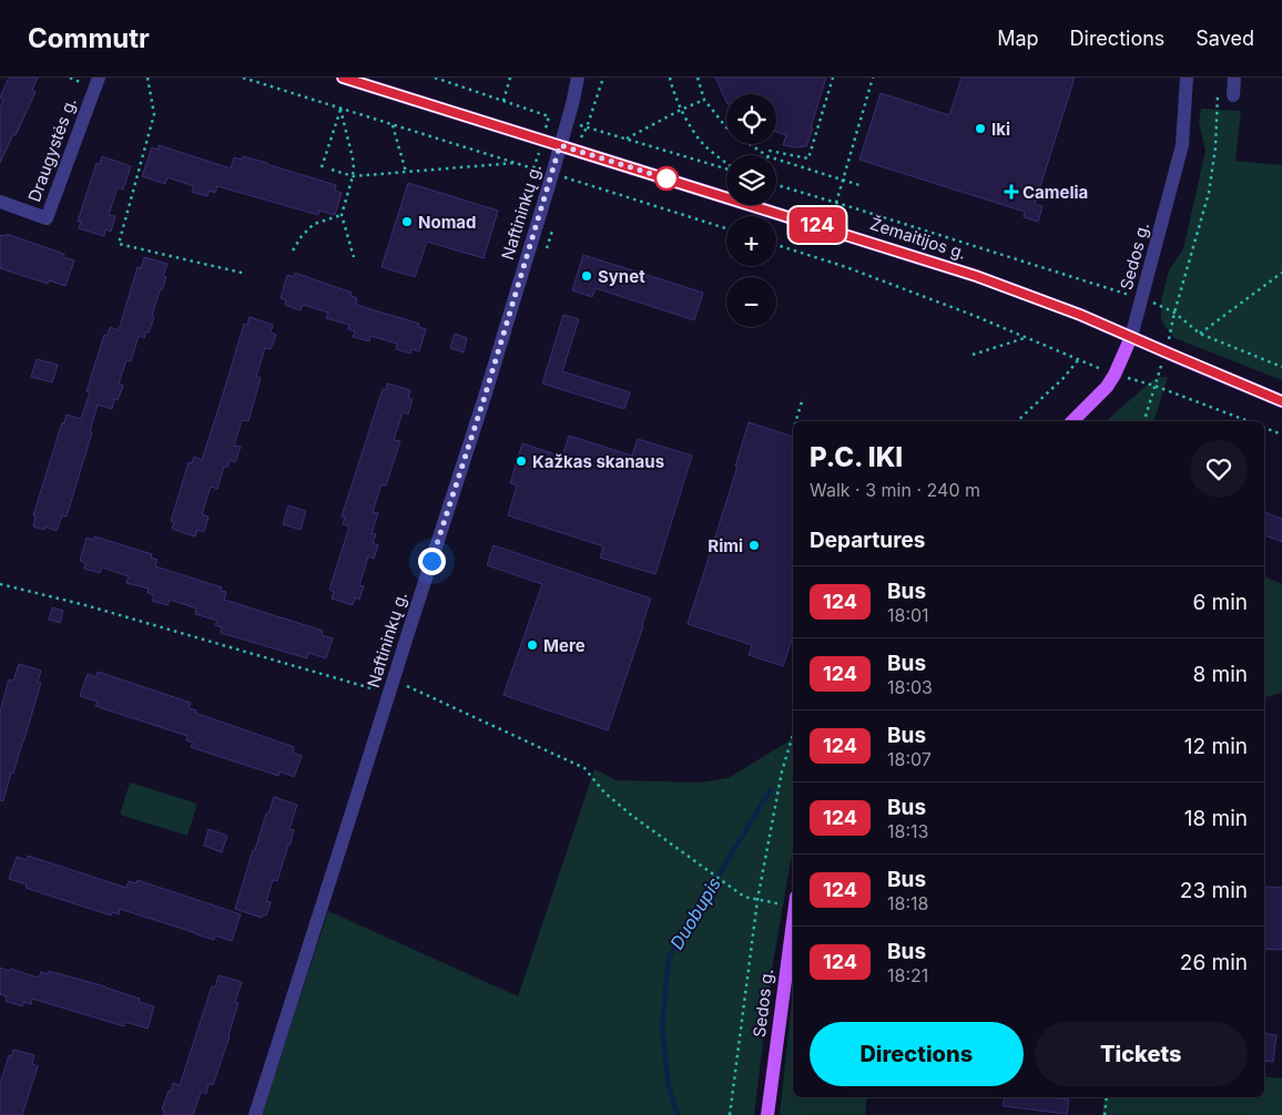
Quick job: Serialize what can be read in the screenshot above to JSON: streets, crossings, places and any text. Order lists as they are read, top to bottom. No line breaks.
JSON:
{"streets":{"main road":["Žemaitijos g.","Sedos g."],"street":["Draugystės g.","Naftininkų g."]},"crossings":[["Naftininkų g.","Žemaitijos g."],["Žemaitijos g.","Sedos g."]],"water":["Duobupis"],"places":{"other":["Iki","Nomad","Synet","Kažkas skanaus","Rimi","Mere"],"health":["Camelia"]},"lines":["bus line 124"],"page":{"header":"Commutr","nav":["Map","Directions","Saved"],"on_map":"124","map_buttons":["+","−"],"heading":[["P.C. IKI","Walk · 3 min · 240 m"],"Departures"],"list":[{"mark":"124","name":"Bus","note":"18:01","value":"6 min"},{"mark":"124","name":"Bus","note":"18:03","value":"8 min"},{"mark":"124","name":"Bus","note":"18:07","value":"12 min"},{"mark":"124","name":"Bus","note":"18:13","value":"18 min"},{"mark":"124","name":"Bus","note":"18:18","value":"23 min"},{"mark":"124","name":"Bus","note":"18:21","value":"26 min"}],"buttons":["Directions","Tickets"]}}
